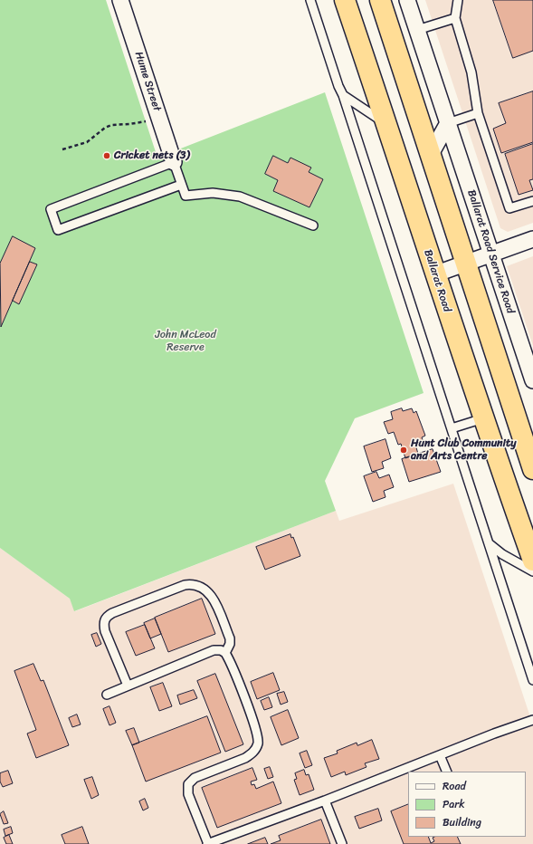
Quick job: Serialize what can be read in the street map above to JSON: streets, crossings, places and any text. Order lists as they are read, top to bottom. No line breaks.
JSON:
{"streets":{"highway":["Ballarat Road"],"street":["Hume Street","Ballarat Road Service Road"]},"parks":["John McLeod Reserve"],"places":["Cricket nets (3)","Hunt Club Community and Arts Centre"],"legend":["Road","Park","Building"]}
